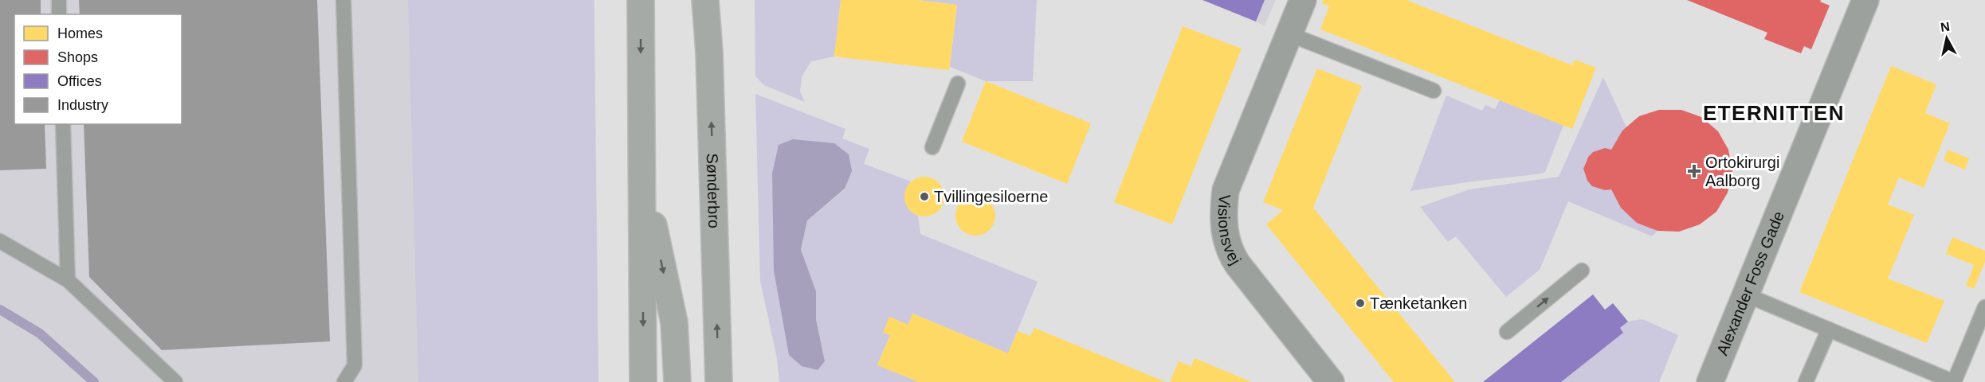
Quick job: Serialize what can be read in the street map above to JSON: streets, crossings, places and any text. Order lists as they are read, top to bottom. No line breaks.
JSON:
{"streets":{"street":["Sønderbro","Visionsvej","Alexander Foss Gade"]},"districts":["ETERNITTEN"],"places":{"health":["Ortokirurgi Aalborg"],"other":["Tvillingesiloerne","Tænketanken"]},"legend":["Homes","Shops","Offices","Industry"],"north":"top"}
